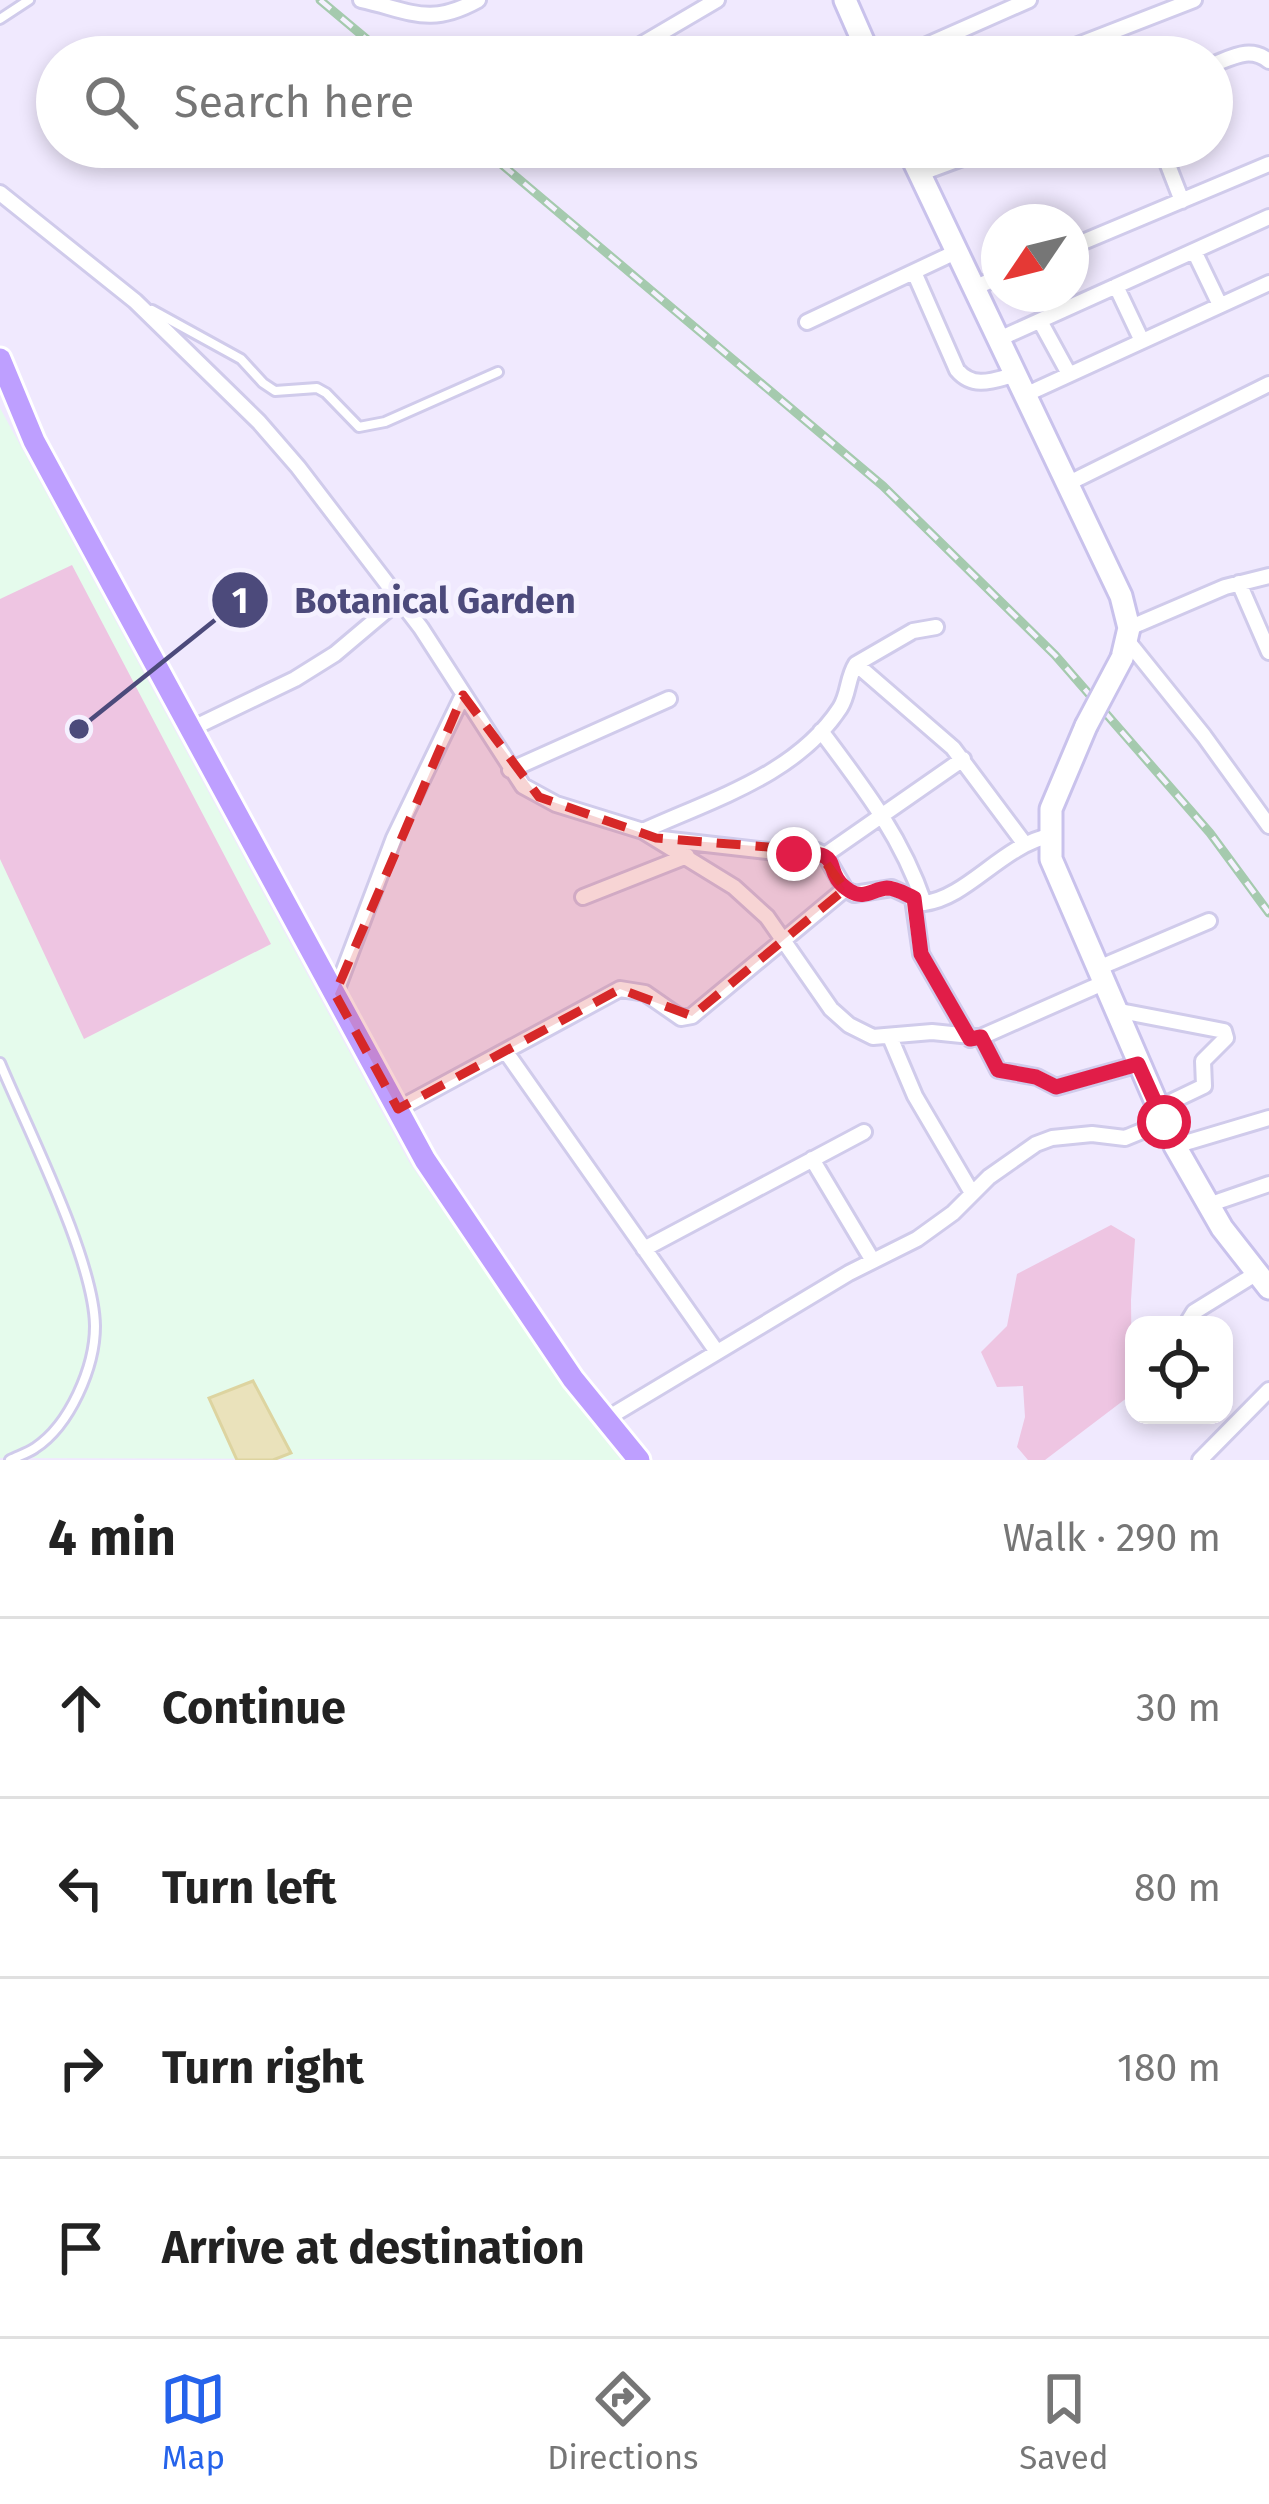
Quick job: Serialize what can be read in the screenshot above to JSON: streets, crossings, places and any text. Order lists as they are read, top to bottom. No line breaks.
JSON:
{"places":["Botanical Garden"],"north":"bottom left","page":{"search":"Search here","heading":["4 min","Walk · 290 m"],"list":[["Continue","30 m"],["Turn left","80 m"],["Turn right","180 m"],"Arrive at destination"],"nav":["Map","Directions","Saved"]}}
